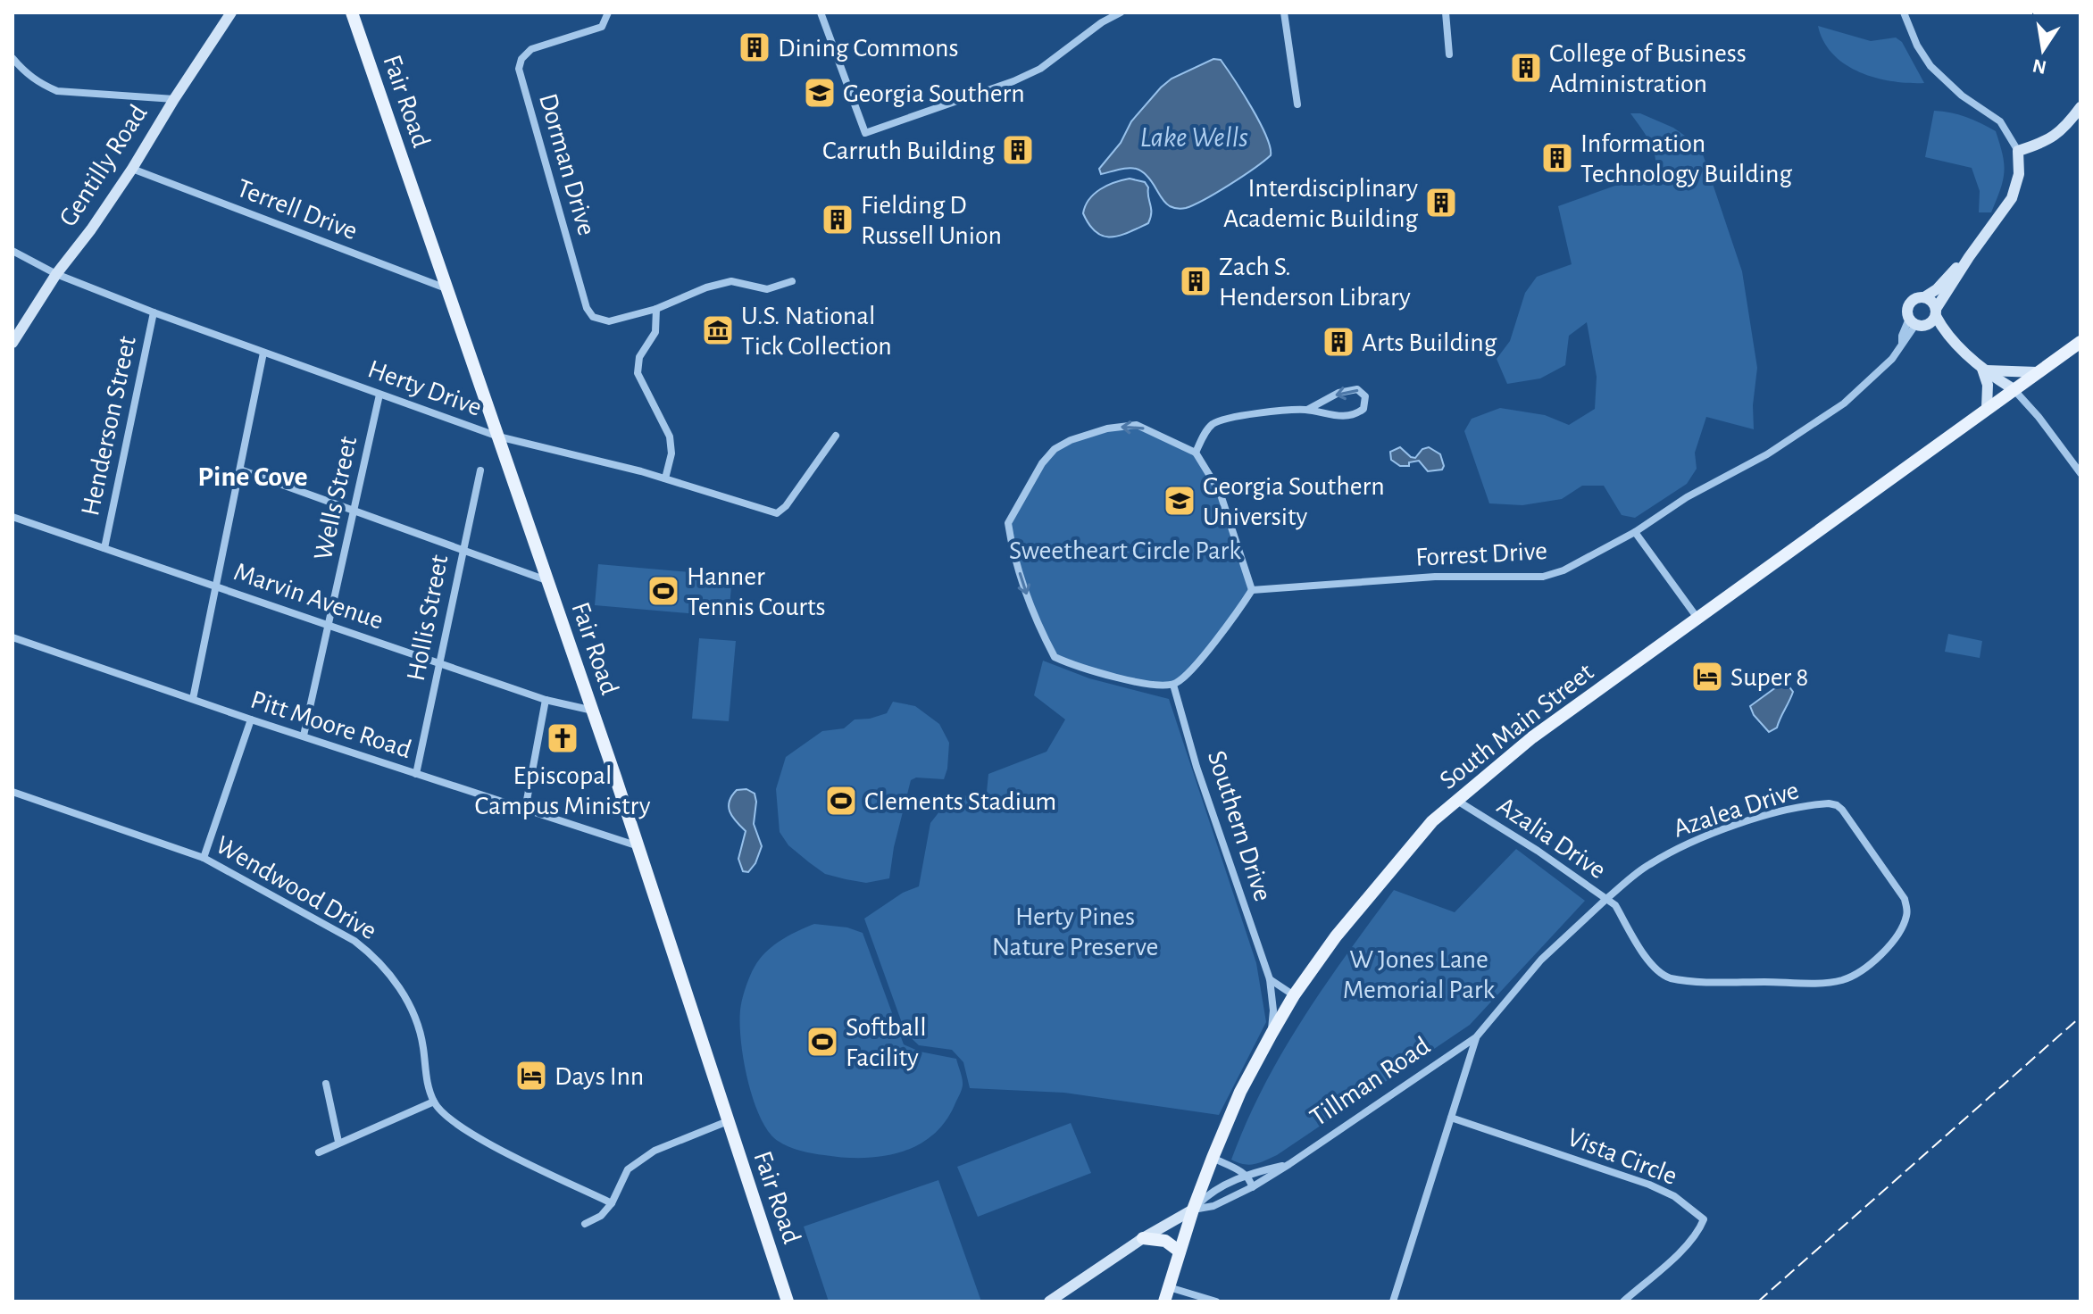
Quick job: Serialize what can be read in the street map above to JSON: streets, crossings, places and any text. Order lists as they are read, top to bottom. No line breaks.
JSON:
{"streets":{"main road":["Fair Road","South Main Street"],"street":["Dorman Drive","Gentilly Road","Terrell Drive","Herty Drive","Henderson Street","Wells Street","Forrest Drive","Marvin Avenue","Hollis Street","Pitt Moore Road","Azalea Drive","Southern Drive","Azalia Drive","Wendwood Drive","Tillman Road","Vista Circle"]},"crossings":[["Fair Road","Terrell Drive"],["Fair Road","Herty Drive"],["Fair Road","Marvin Avenue"],["Fair Road","Pitt Moore Road"],["Gentilly Road","Terrell Drive"],["Gentilly Road","Herty Drive"],["Herty Drive","Henderson Street"],["Herty Drive","Wells Street"],["Henderson Street","Marvin Avenue"],["Wells Street","Marvin Avenue"],["Wells Street","Pitt Moore Road"],["Forrest Drive","Southern Drive"],["Marvin Avenue","Hollis Street"],["Hollis Street","Pitt Moore Road"],["South Main Street","Southern Drive"],["South Main Street","Azalia Drive"],["South Main Street","Tillman Road"],["Azalea Drive","Azalia Drive"],["Azalia Drive","Tillman Road"]],"districts":["Pine Cove"],"water":["Lake Wells"],"parks":["Sweetheart Circle Park","Herty Pines Nature Preserve","W Jones Lane Memorial Park"],"places":{"building":["Dining Commons","College of Business Administration","Carruth Building","Information Technology Building","Interdisciplinary Academic Building","Fielding D Russell Union","Zach S. Henderson Library","Arts Building"],"school or university":["Georgia Southern","Georgia Southern University"],"museum":["U.S. National Tick Collection"],"sports":["Hanner Tennis Courts","Clements Stadium","Softball Facility"],"hotel":["Super 8","Days Inn"],"church":["Episcopal Campus Ministry"]},"north":"bottom"}
